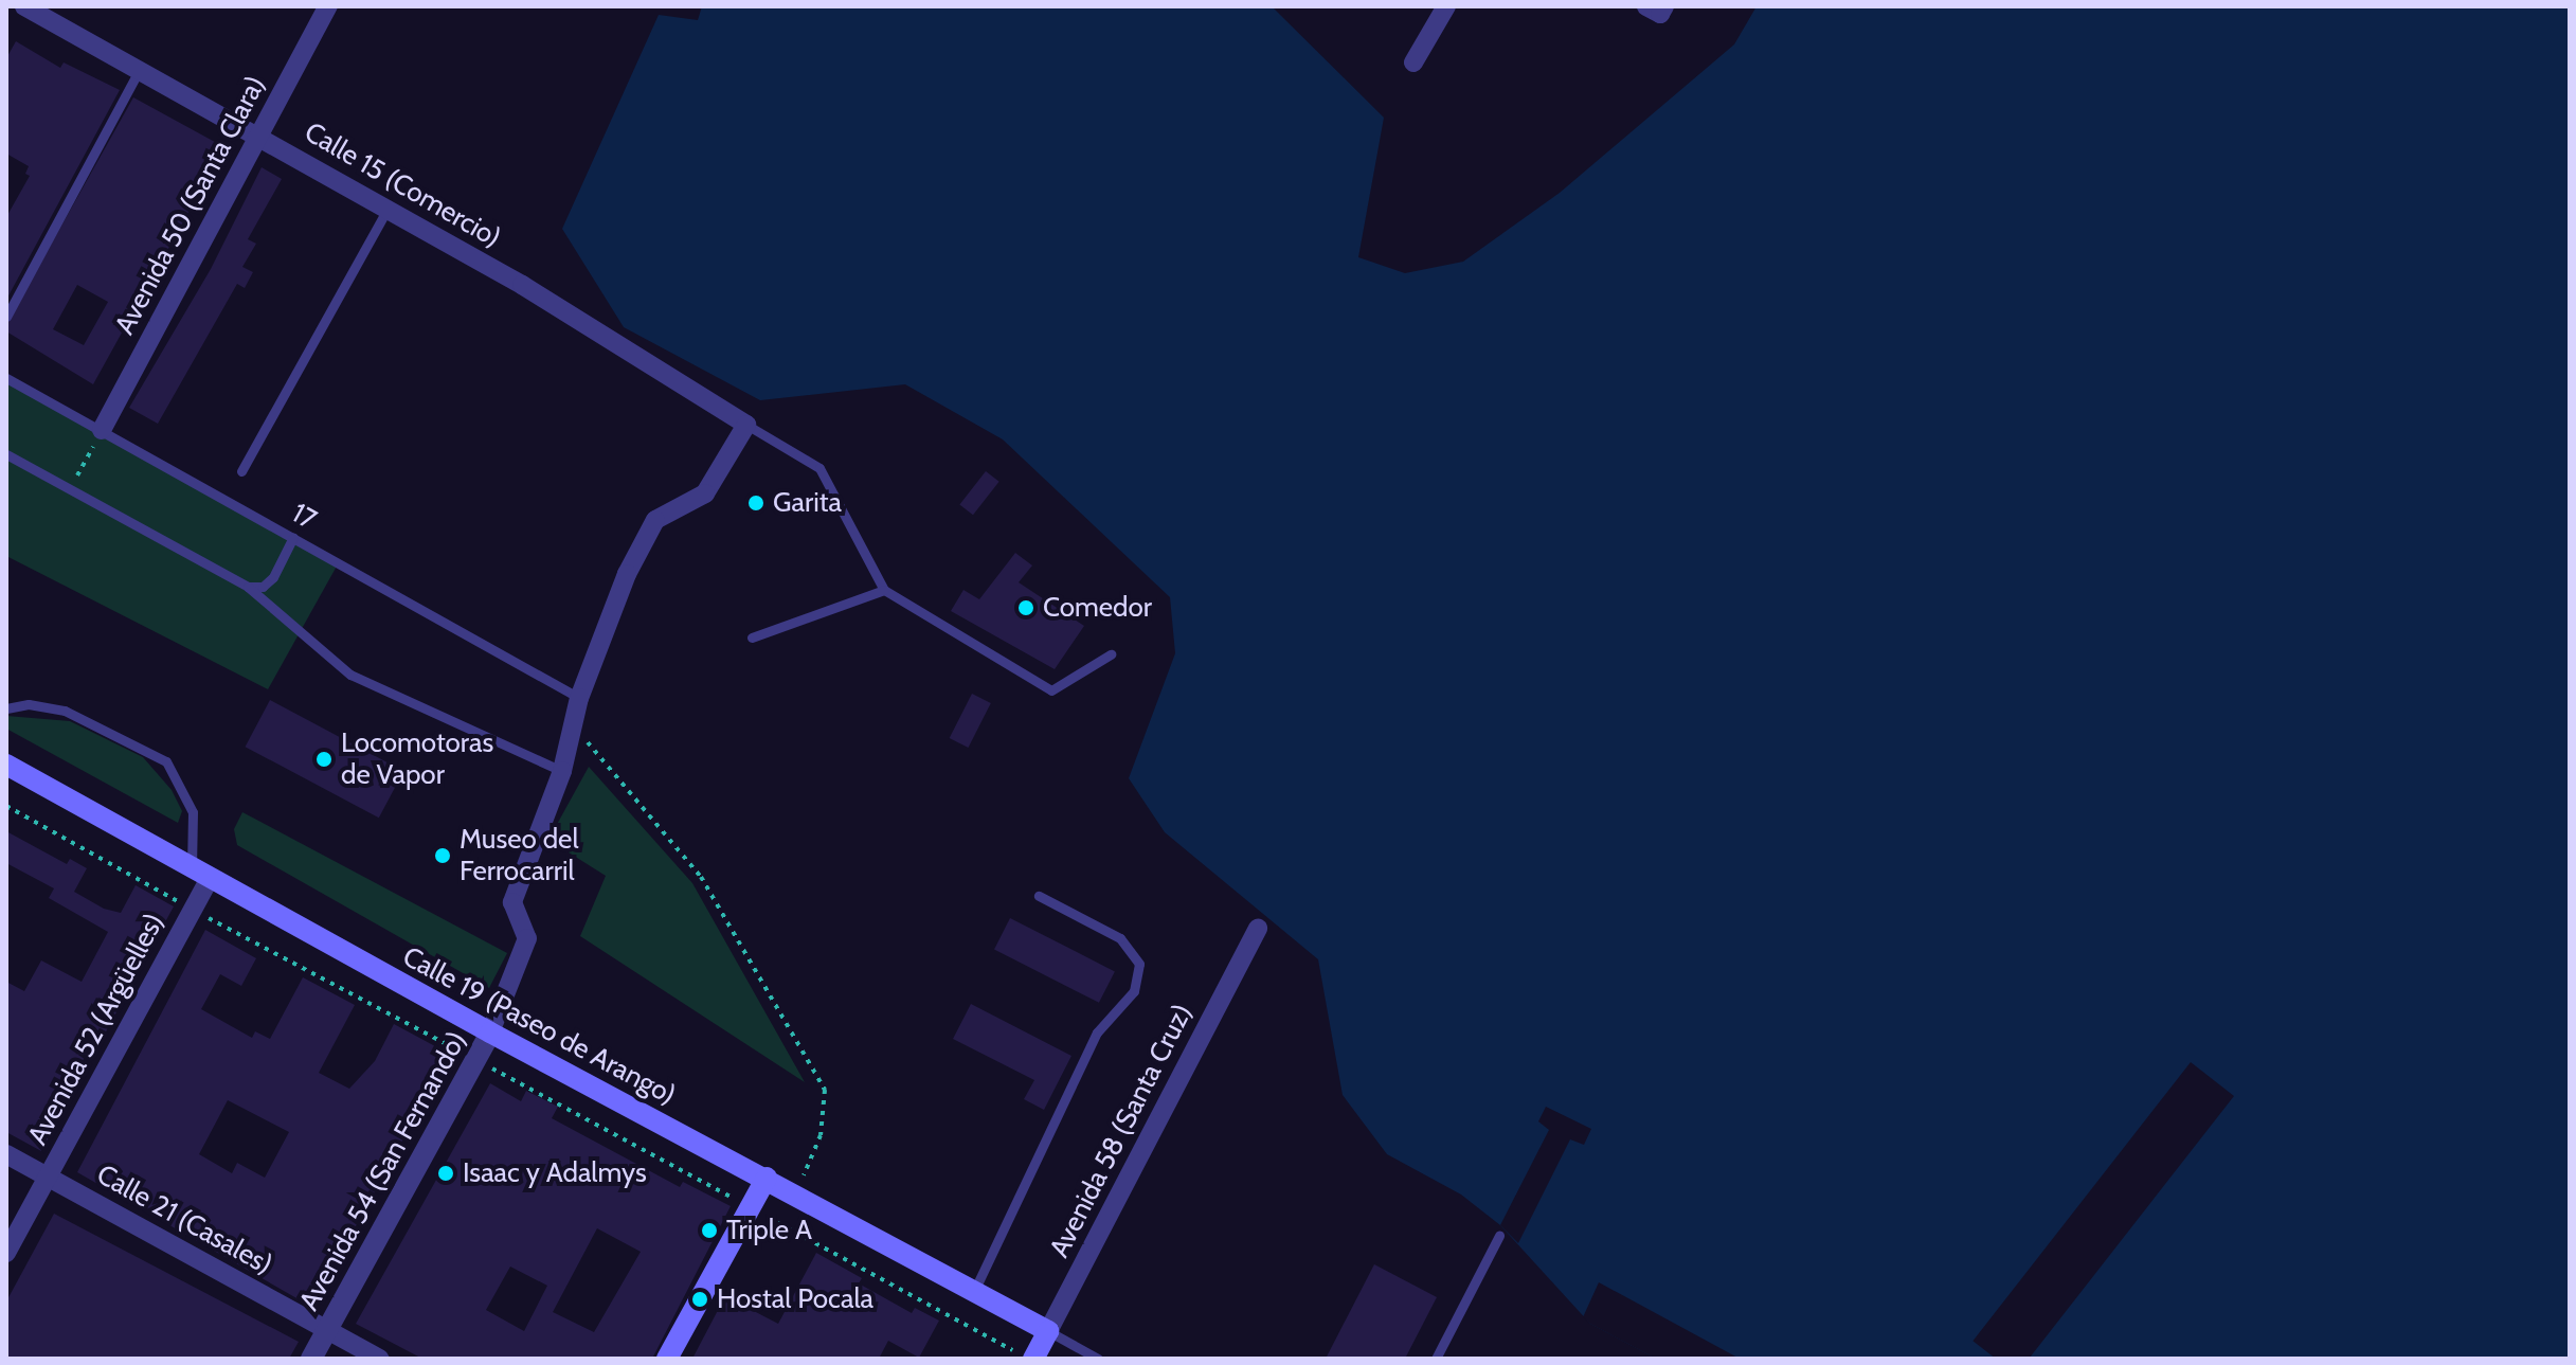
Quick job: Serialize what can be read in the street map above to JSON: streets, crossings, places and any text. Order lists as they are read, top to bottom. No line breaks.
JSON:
{"streets":{"main road":["Calle 19 (Paseo de Arango)","Avenida 58 (Santa Cruz)"],"street":["Calle 15 (Comercio)","Avenida 50 (Santa Clara)","Avenida 52 (Argüelles)","Avenida 54 (San Fernando)","Calle 21 (Casales)"],"lane":["17"]},"crossings":[["Calle 15 (Comercio)","Avenida 50 (Santa Clara)"],["Calle 15 (Comercio)","Avenida 54 (San Fernando)"],["Avenida 50 (Santa Clara)","17"],["17","Avenida 54 (San Fernando)"],["Calle 19 (Paseo de Arango)","Avenida 52 (Argüelles)"],["Calle 19 (Paseo de Arango)","Avenida 58 (Santa Cruz)"],["Calle 19 (Paseo de Arango)","Avenida 54 (San Fernando)"],["Avenida 52 (Argüelles)","Calle 21 (Casales)"],["Avenida 54 (San Fernando)","Calle 21 (Casales)"]],"places":["Garita","Comedor","Locomotoras de Vapor","Museo del Ferrocarril","Isaac y Adalmys","Triple A","Hostal Pocala"]}
